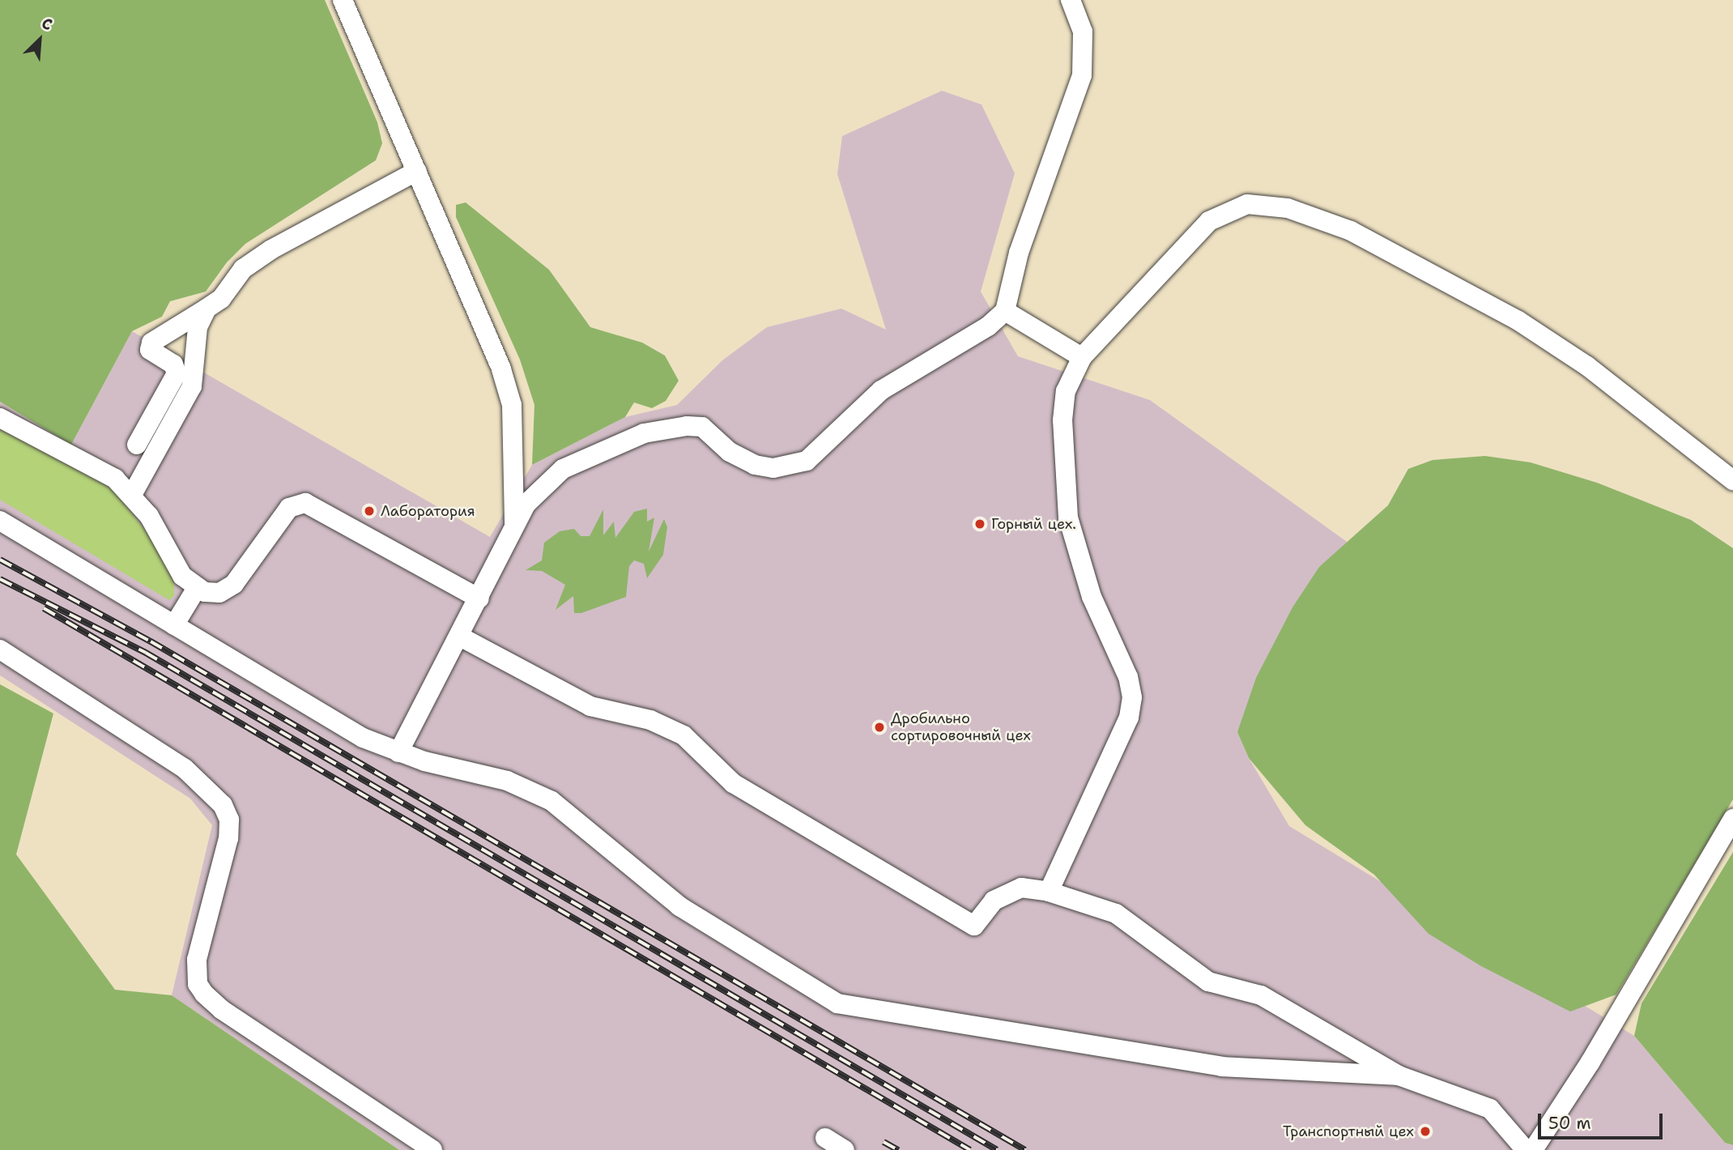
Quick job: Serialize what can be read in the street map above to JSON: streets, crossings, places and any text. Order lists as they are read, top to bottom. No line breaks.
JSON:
{"places":["Лаборатория","Горный цех.","Дробильно сортировочный цех","Транспортный цех"],"scale_bar":"50 m","north":"top right"}
